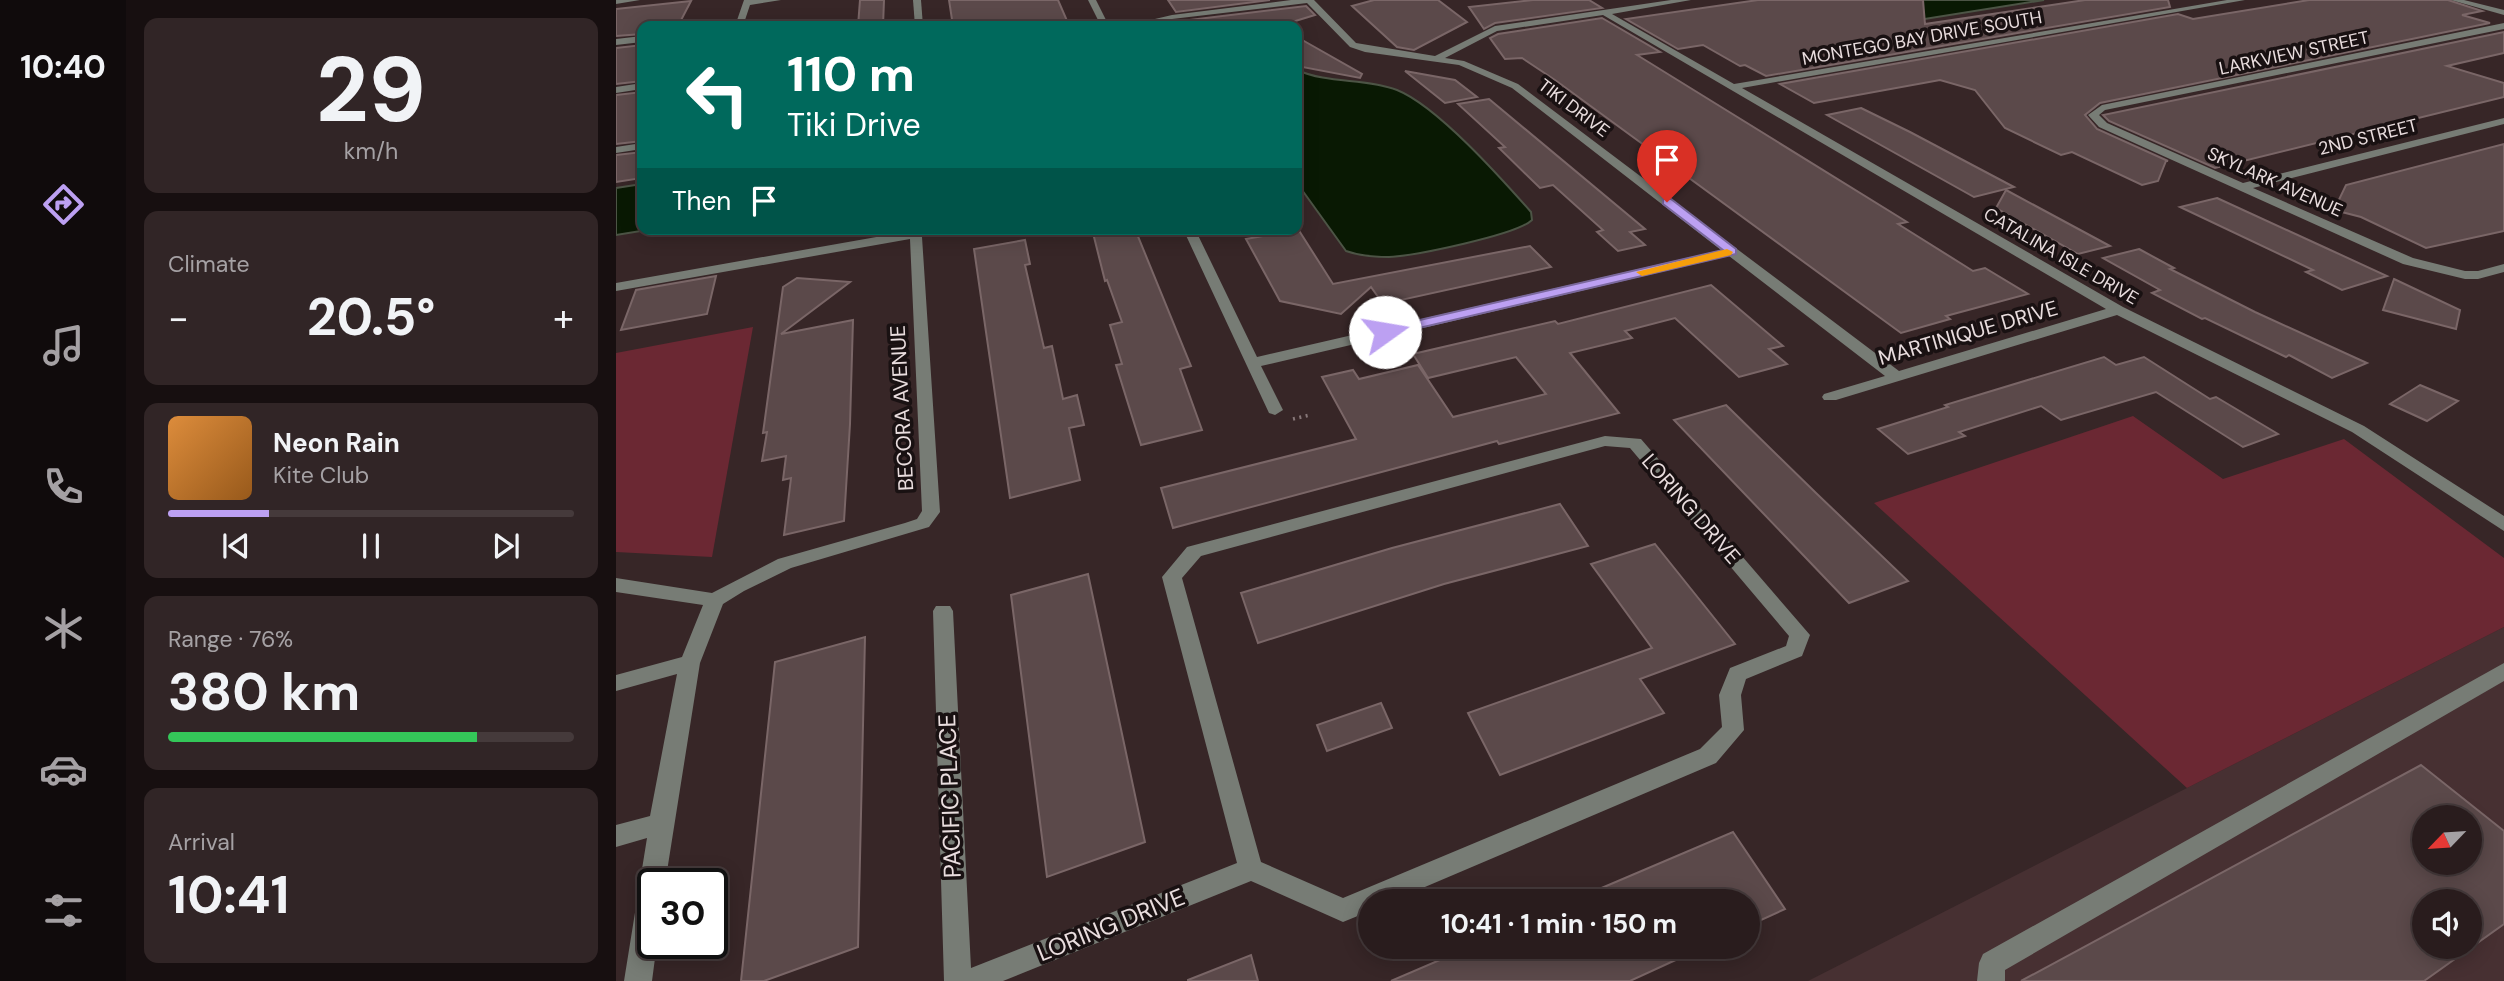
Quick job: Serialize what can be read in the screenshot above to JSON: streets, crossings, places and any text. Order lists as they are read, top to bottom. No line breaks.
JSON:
{"streets":{"street":["MONTEGO BAY DRIVE SOUTH","LARKVIEW STREET","TIKI DRIVE","2ND STREET","SKYLARK AVENUE","CATALINA ISLE DRIVE","MARTINIQUE DRIVE","BECORA AVENUE","LORING DRIVE","PACIFIC PLACE"]},"crossings":[["MONTEGO BAY DRIVE SOUTH","CATALINA ISLE DRIVE"],["LARKVIEW STREET","SKYLARK AVENUE"],["TIKI DRIVE","MARTINIQUE DRIVE"],["2ND STREET","SKYLARK AVENUE"],["CATALINA ISLE DRIVE","MARTINIQUE DRIVE"]],"north":"bottom left","page":{"tabs":"10:40","tile":[["29","km/h"],"Climate",["Range · 76%","380 km"],["Arrival","10:41"]],"turn":["110 m","Tiki Drive"],"then":"Then","heat":["−","20.5°","+"],"song":["Neon Rain","Kite Club"],"limit":"30","trip":"10:41 · 1 min · 150 m"}}
